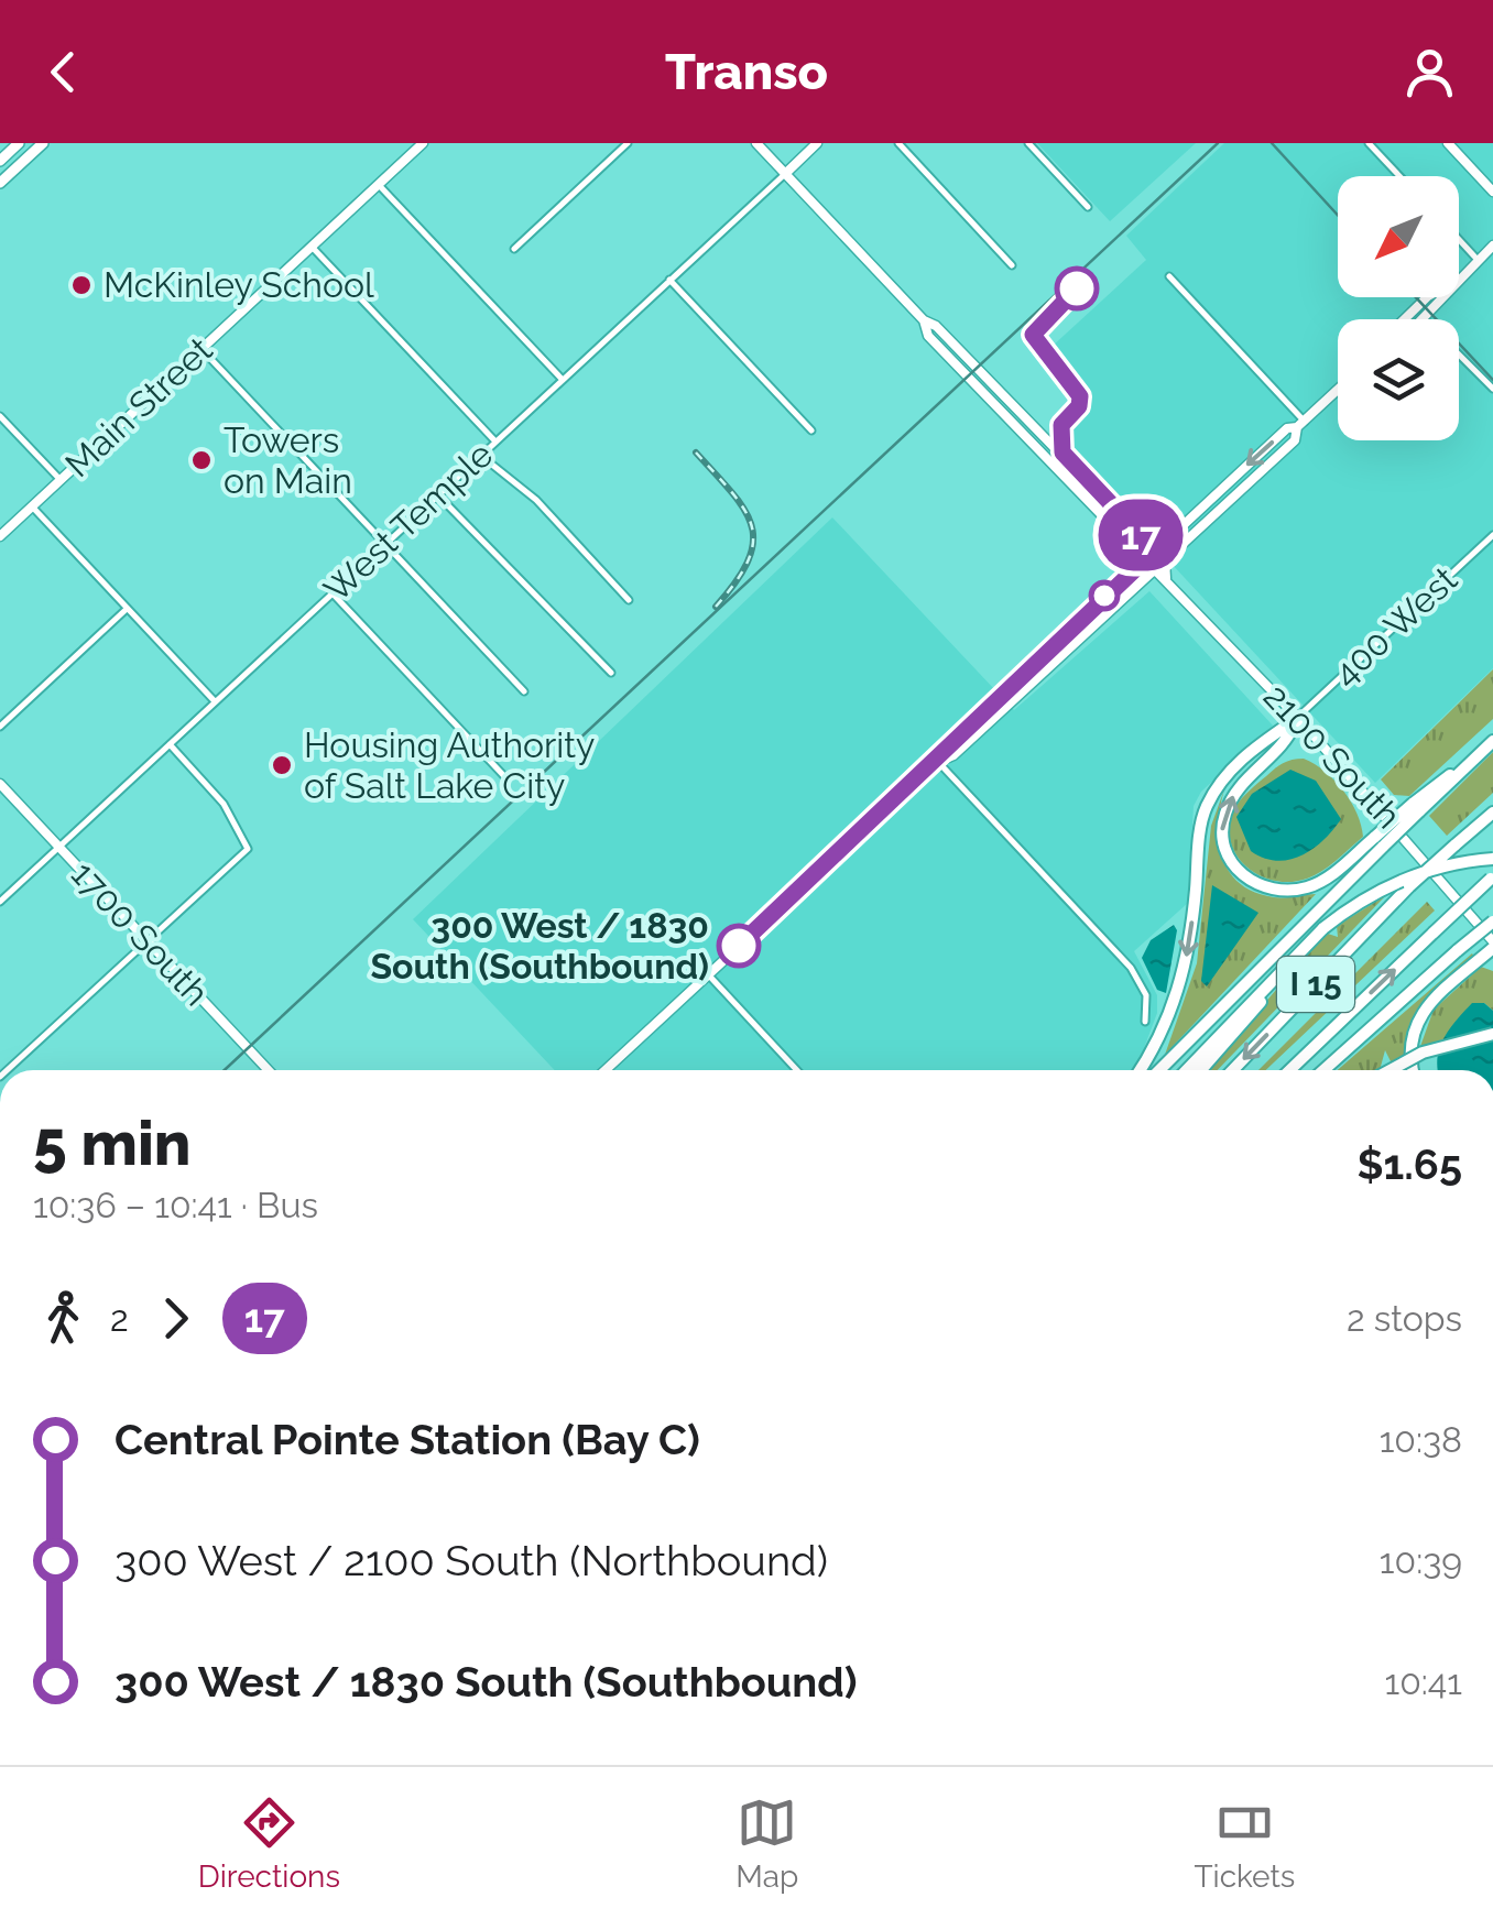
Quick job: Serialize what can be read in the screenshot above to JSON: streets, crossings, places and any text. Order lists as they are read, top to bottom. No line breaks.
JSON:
{"streets":{"highway":["I 15"],"main road":["Main Street","West Temple","2100 South","1700 South"],"street":["400 West"]},"crossings":[["West Temple","2100 South"],["West Temple","1700 South"],["400 West","2100 South"]],"places":["McKinley School","Towers on Main","Housing Authority of Salt Lake City","300 West / 1830 South (Southbound)"],"lines":["bus line 17"],"north":"bottom left","page":{"header":"Transo","on_map":"17","heading":["5 min","10:36 – 10:41 · Bus","$1.65"],"legs":["2","17","2 stops"],"list":[{"name":"Central Pointe Station (Bay C)","value":"10:38"},{"name":"300 West / 2100 South (Northbound)","value":"10:39"},{"name":"300 West / 1830 South (Southbound)","value":"10:41"}],"tabs":["Directions","Map","Tickets"]}}
